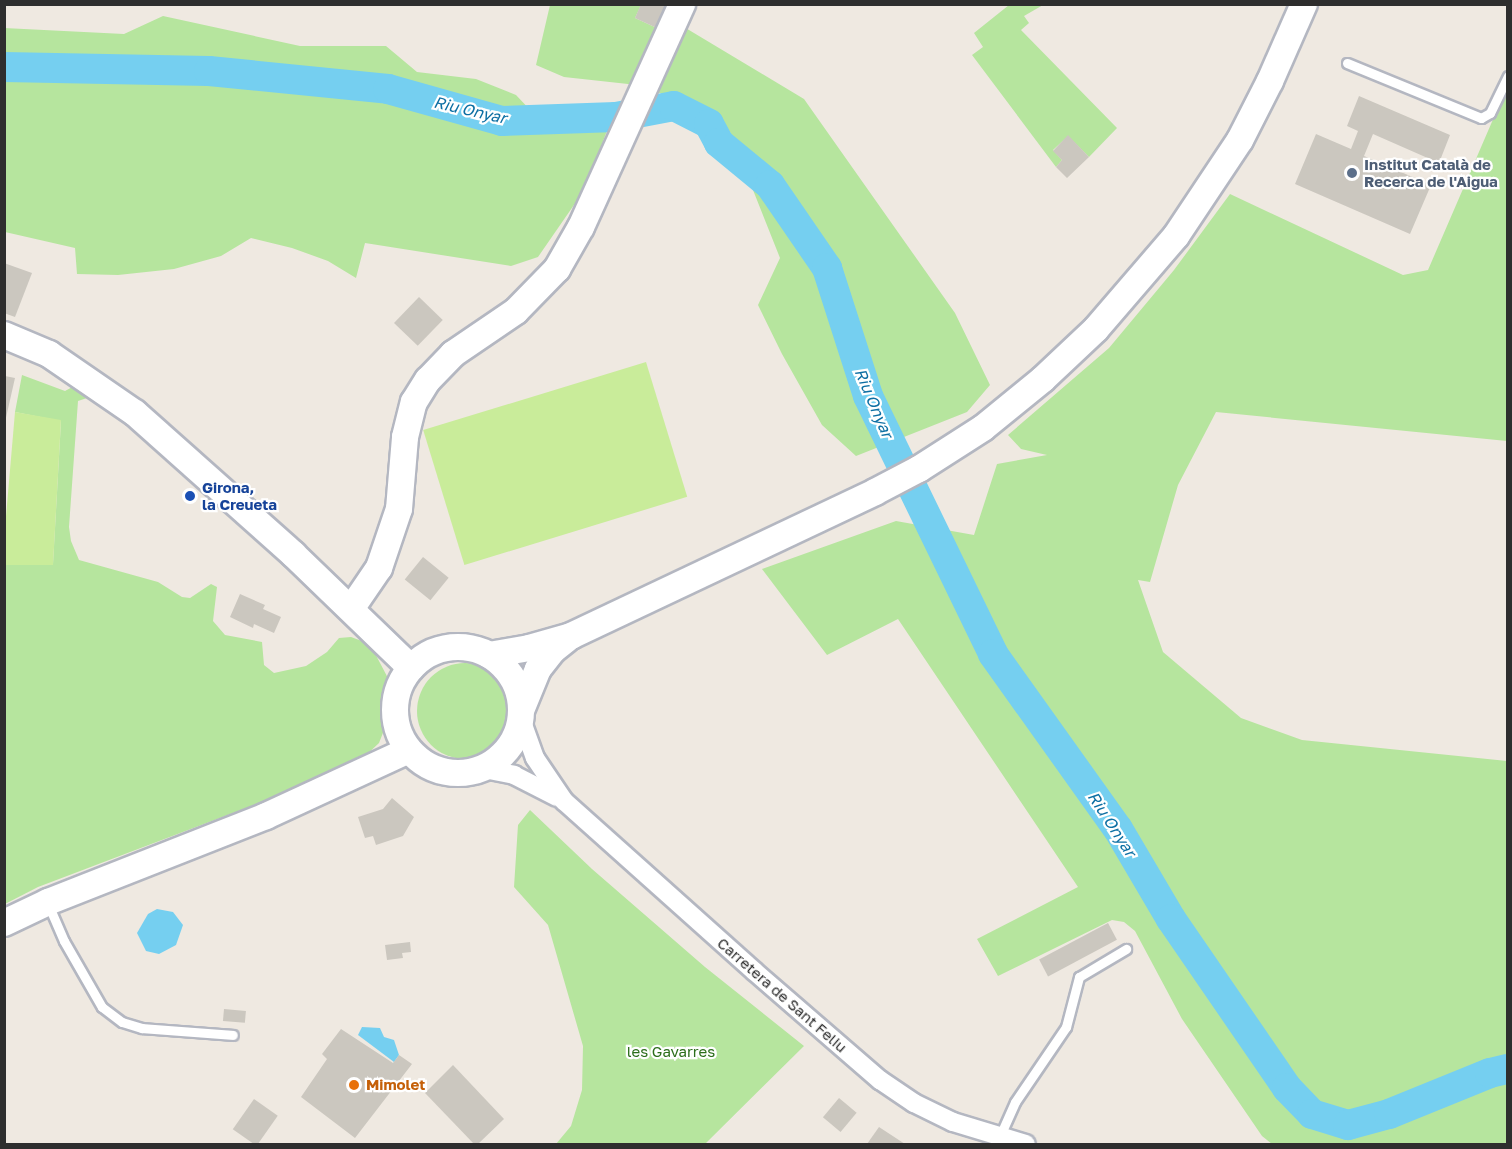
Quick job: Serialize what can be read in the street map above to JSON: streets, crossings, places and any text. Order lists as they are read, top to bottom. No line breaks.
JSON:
{"streets":{"street":["Carretera de Sant Feliu"]},"water":["Riu Onyar"],"parks":["les Gavarres"],"places":["Institut Català de Recerca de l'Aigua","Girona, la Creueta","Mimolet"]}
